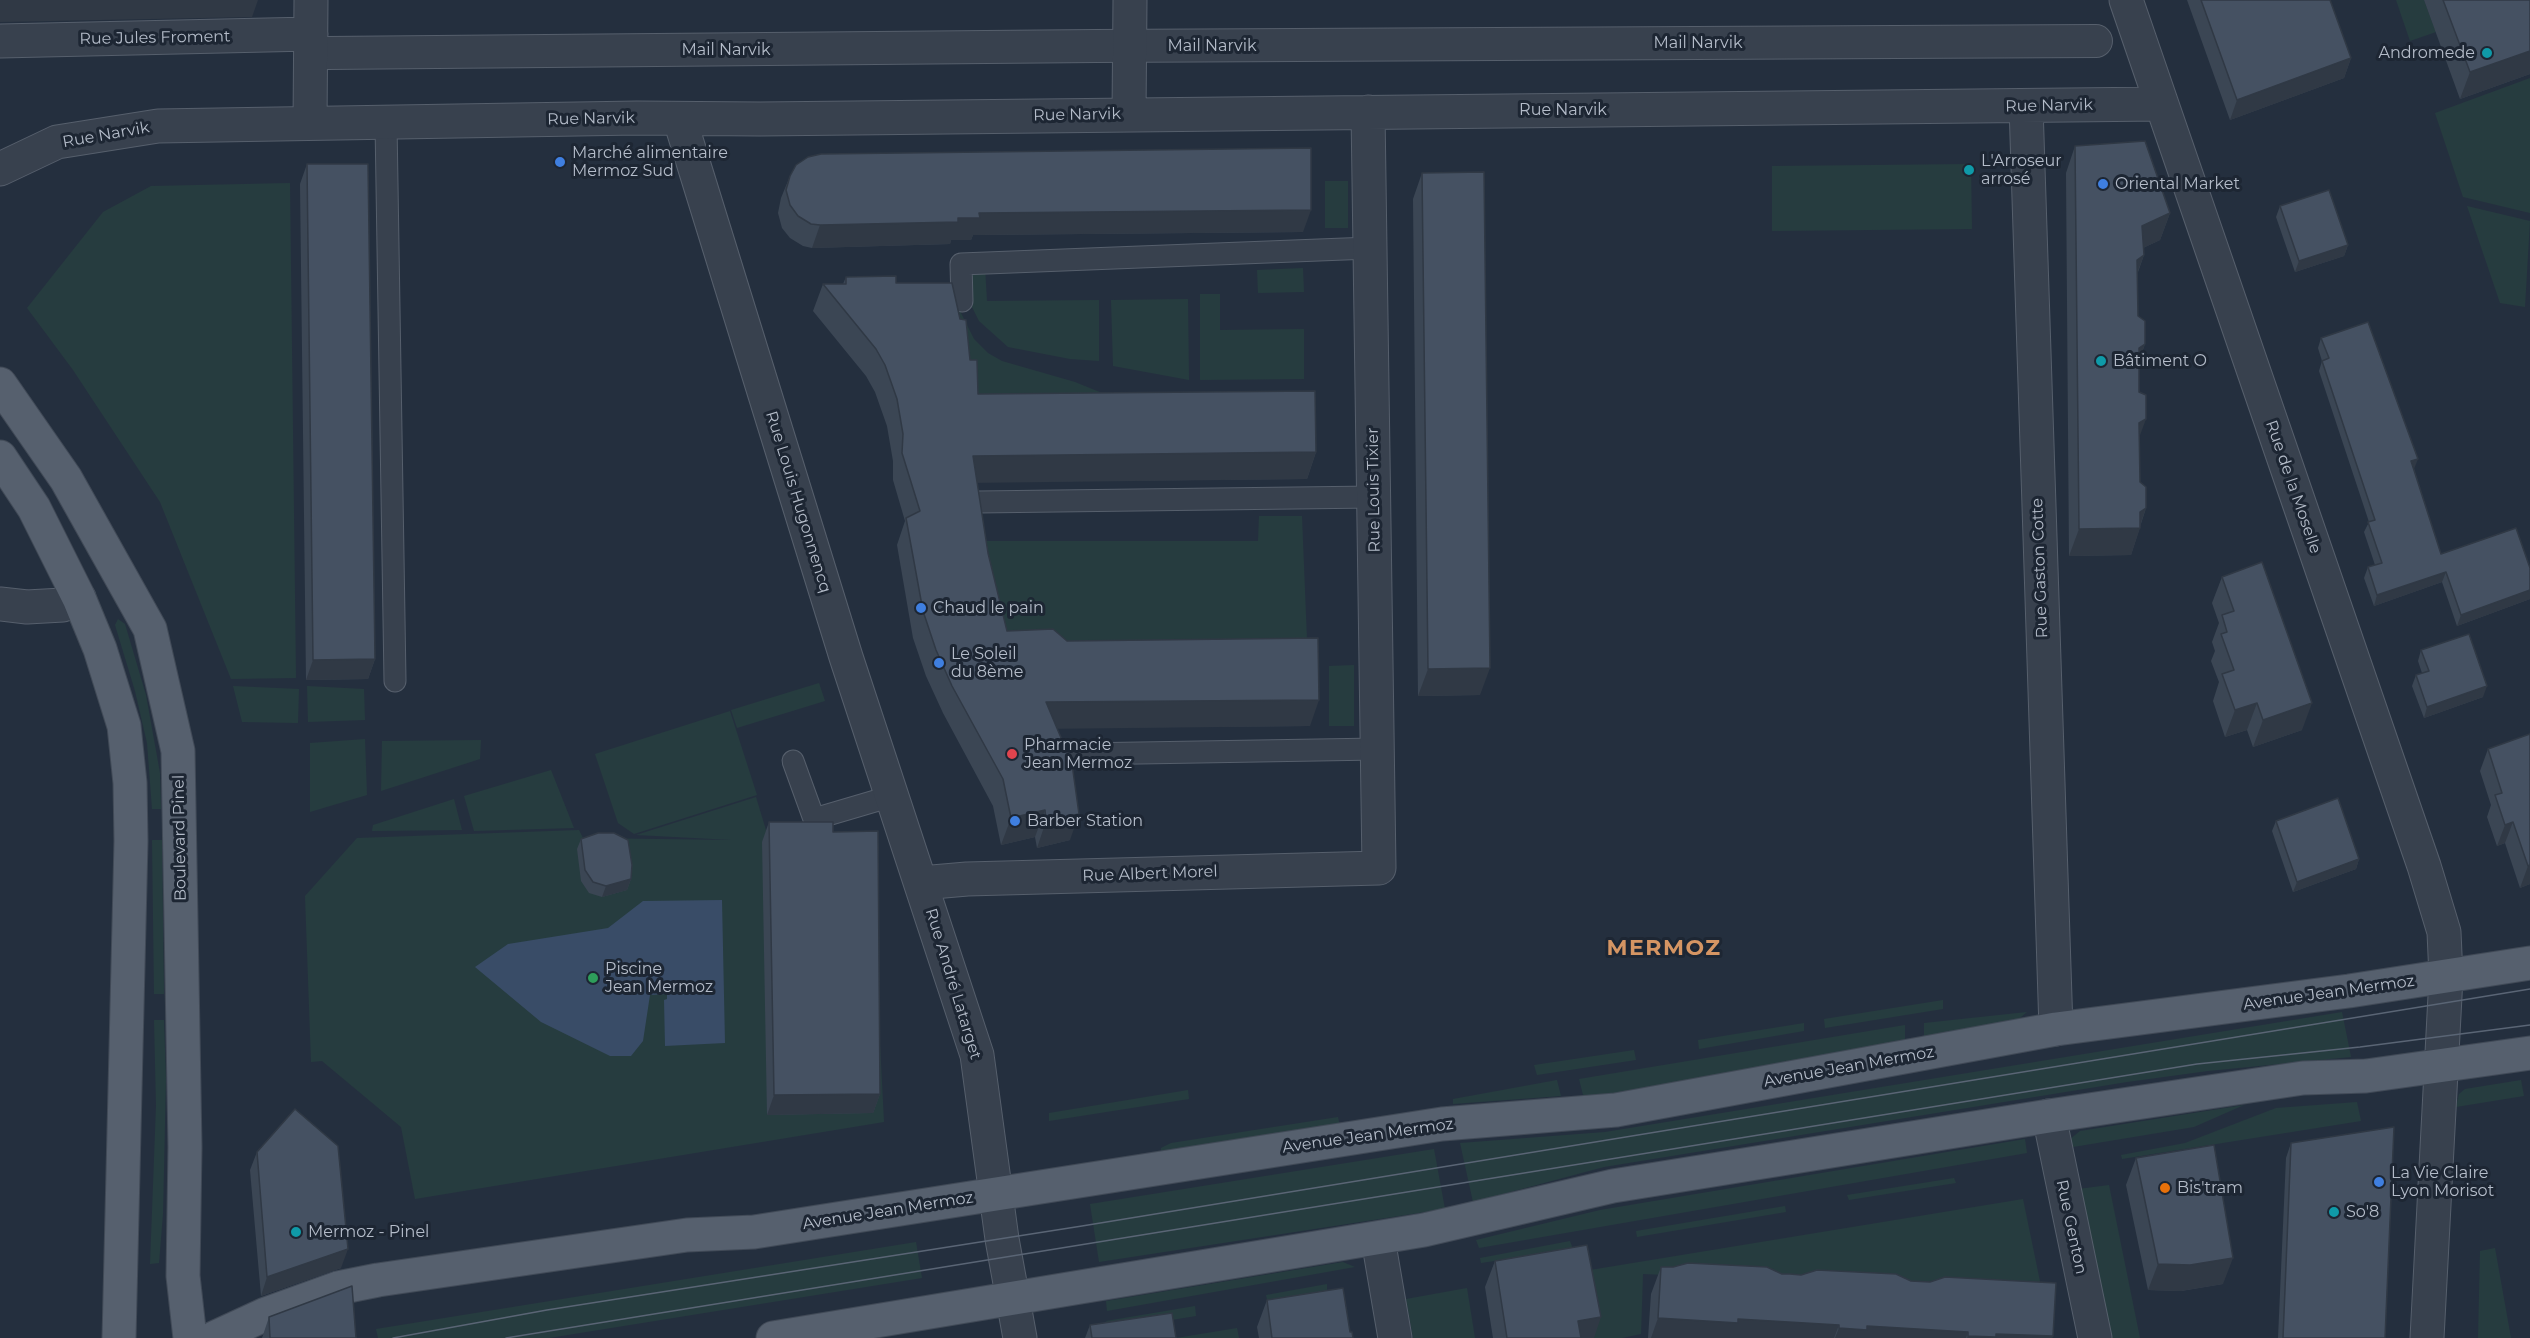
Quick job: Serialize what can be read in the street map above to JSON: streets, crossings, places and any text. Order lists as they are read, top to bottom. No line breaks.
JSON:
{"streets":{"main road":["Boulevard Pinel","Avenue Jean Mermoz"],"street":["Rue Jules Froment","Mail Narvik","Rue Narvik","Rue de la Moselle","Rue Louis Tixier","Rue Louis Hugonnencq","Rue Gaston Cotte","Rue Albert Morel","Rue André Latarget","Rue Genton"]},"crossings":[["Rue Jules Froment","Mail Narvik"],["Rue Narvik","Rue de la Moselle"],["Rue Narvik","Rue Louis Tixier"],["Rue Narvik","Rue Louis Hugonnencq"],["Rue Narvik","Rue Gaston Cotte"],["Rue de la Moselle","Avenue Jean Mermoz"],["Rue Louis Tixier","Rue Albert Morel"],["Rue Louis Hugonnencq","Rue Albert Morel"],["Rue Louis Hugonnencq","Rue André Latarget"],["Rue Gaston Cotte","Avenue Jean Mermoz"],["Rue Albert Morel","Rue André Latarget"],["Rue André Latarget","Avenue Jean Mermoz"]],"districts":["MERMOZ"],"places":["Andromede","Marché alimentaire Mermoz Sud","L'Arroseur arrosé","Oriental Market","Bâtiment O","Chaud le pain","Le Soleil du 8ème","Pharmacie Jean Mermoz","Barber Station","Piscine Jean Mermoz","La Vie Claire Lyon Morisot","Bis'tram","So'8","Mermoz - Pinel"]}
